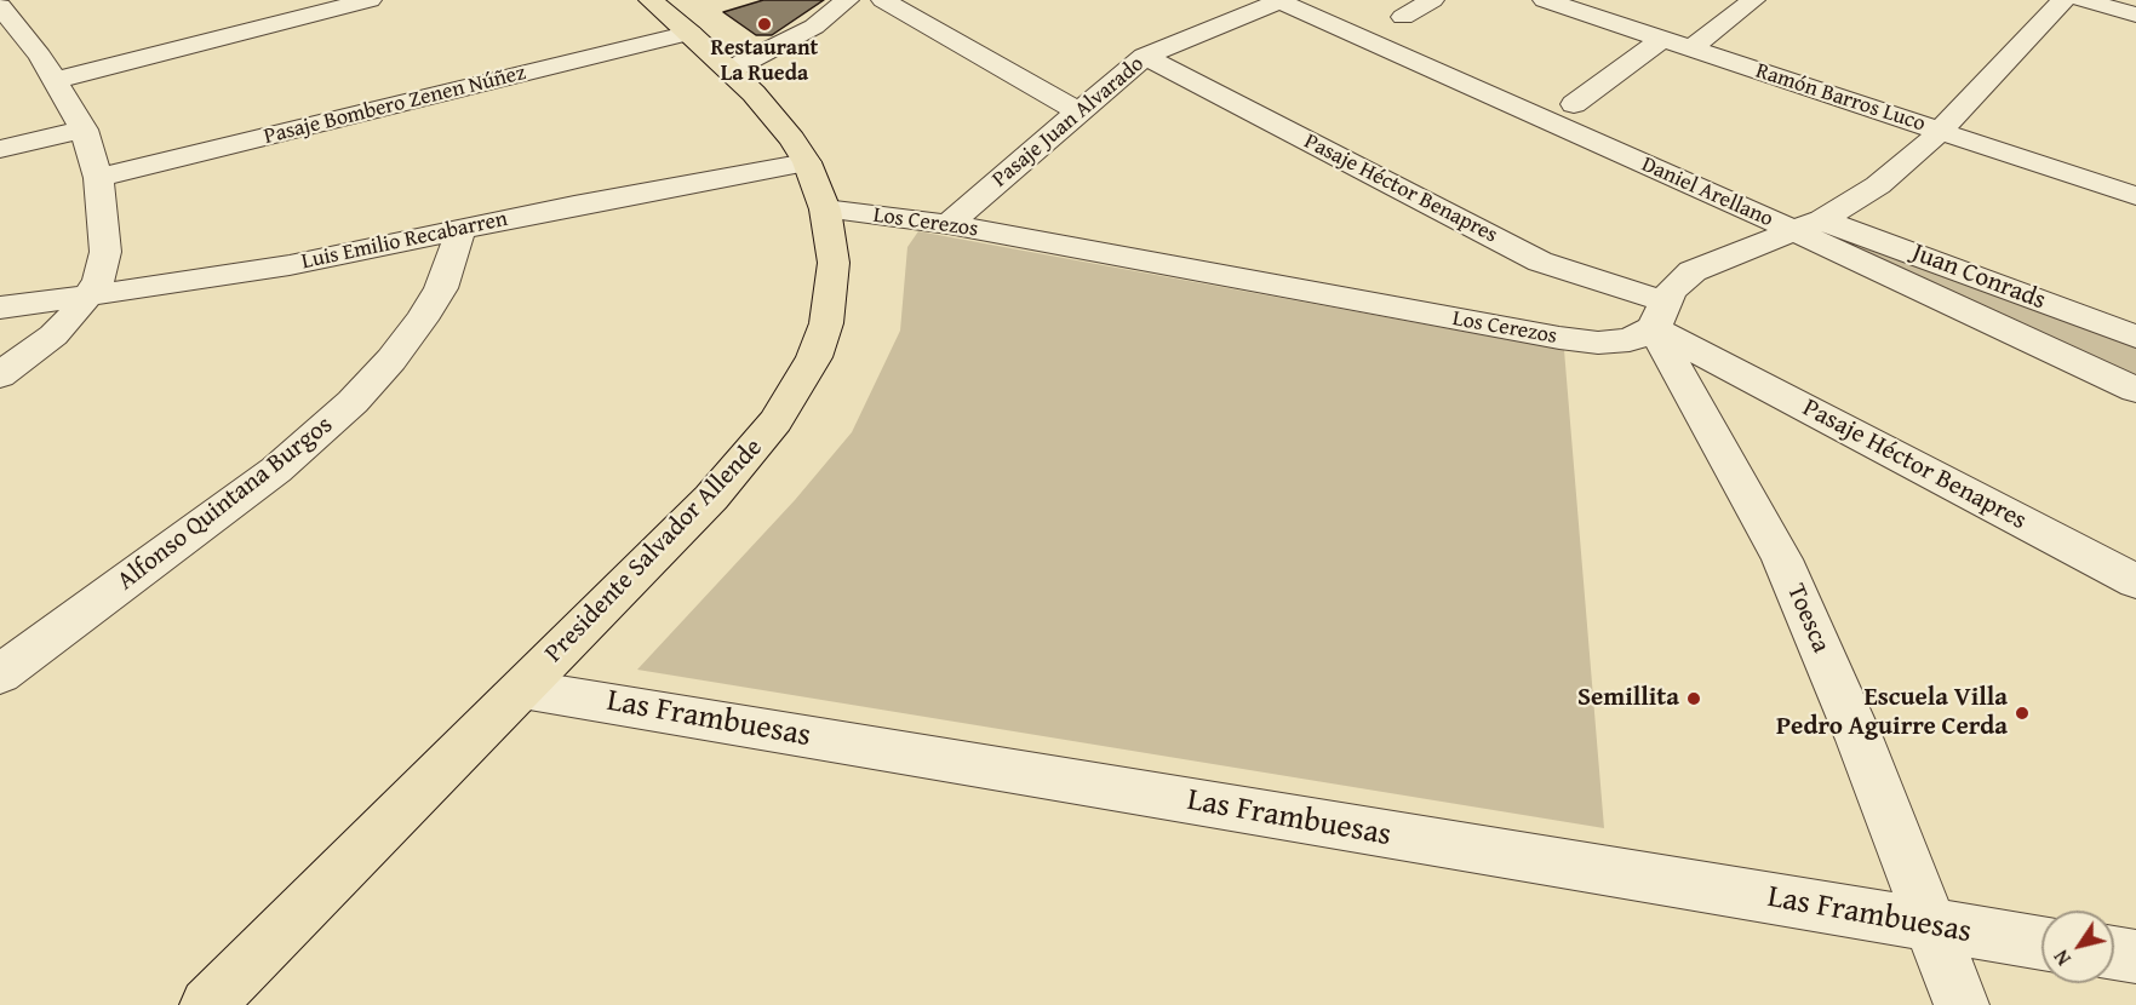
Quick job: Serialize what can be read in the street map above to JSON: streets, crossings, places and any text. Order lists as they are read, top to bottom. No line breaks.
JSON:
{"streets":{"main road":["Presidente Salvador Allende"],"street":["Ramón Barros Luco","Pasaje Bombero Zenen Núñez","Pasaje Juan Alvarado","Pasaje Héctor Benapres","Daniel Arellano","Los Cerezos","Luis Emilio Recabarren","Juan Conrads","Alfonso Quintana Burgos","Toesca","Las Frambuesas"]},"crossings":[["Ramón Barros Luco","Los Cerezos"],["Pasaje Bombero Zenen Núñez","Presidente Salvador Allende"],["Pasaje Juan Alvarado","Pasaje Héctor Benapres"],["Pasaje Juan Alvarado","Daniel Arellano"],["Pasaje Juan Alvarado","Los Cerezos"],["Pasaje Héctor Benapres","Los Cerezos"],["Pasaje Héctor Benapres","Toesca"],["Daniel Arellano","Los Cerezos"],["Daniel Arellano","Juan Conrads"],["Los Cerezos","Juan Conrads"],["Los Cerezos","Presidente Salvador Allende"],["Los Cerezos","Toesca"],["Luis Emilio Recabarren","Alfonso Quintana Burgos"],["Luis Emilio Recabarren","Presidente Salvador Allende"],["Presidente Salvador Allende","Las Frambuesas"],["Toesca","Las Frambuesas"]],"places":["Restaurant La Rueda","Semillita","Escuela Villa Pedro Aguirre Cerda"],"north":"bottom left"}
